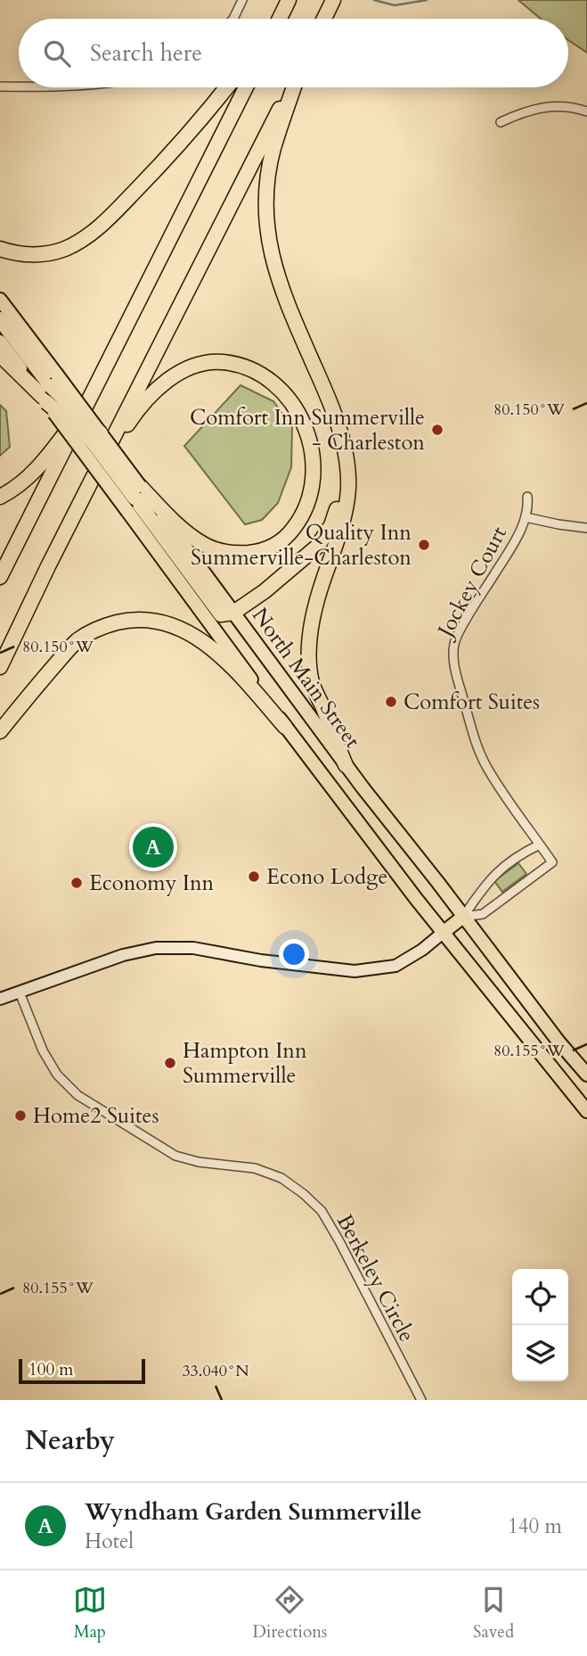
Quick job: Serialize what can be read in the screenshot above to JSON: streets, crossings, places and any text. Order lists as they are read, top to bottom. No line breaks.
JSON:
{"streets":{"main road":["North Main Street"],"street":["Jockey Court","Berkeley Circle"]},"crossings":[["Jockey Court","North Main Street"]],"places":["Comfort Inn Summerville - Charleston","Quality Inn Summerville-Charleston","Comfort Suites","Econo Lodge","Economy Inn","Hampton Inn Summerville","Home2 Suites"],"scale_bar":"100 m","page":{"search":"Search here","pins":"A","scale":"100 m","heading":"Nearby","list":[{"mark":"A","name":"Wyndham Garden Summerville","note":"Hotel","value":"140 m"}],"nav":["Map","Directions","Saved"]},"coordinates":["80.150°W","80.155°W","33.040°N"]}
